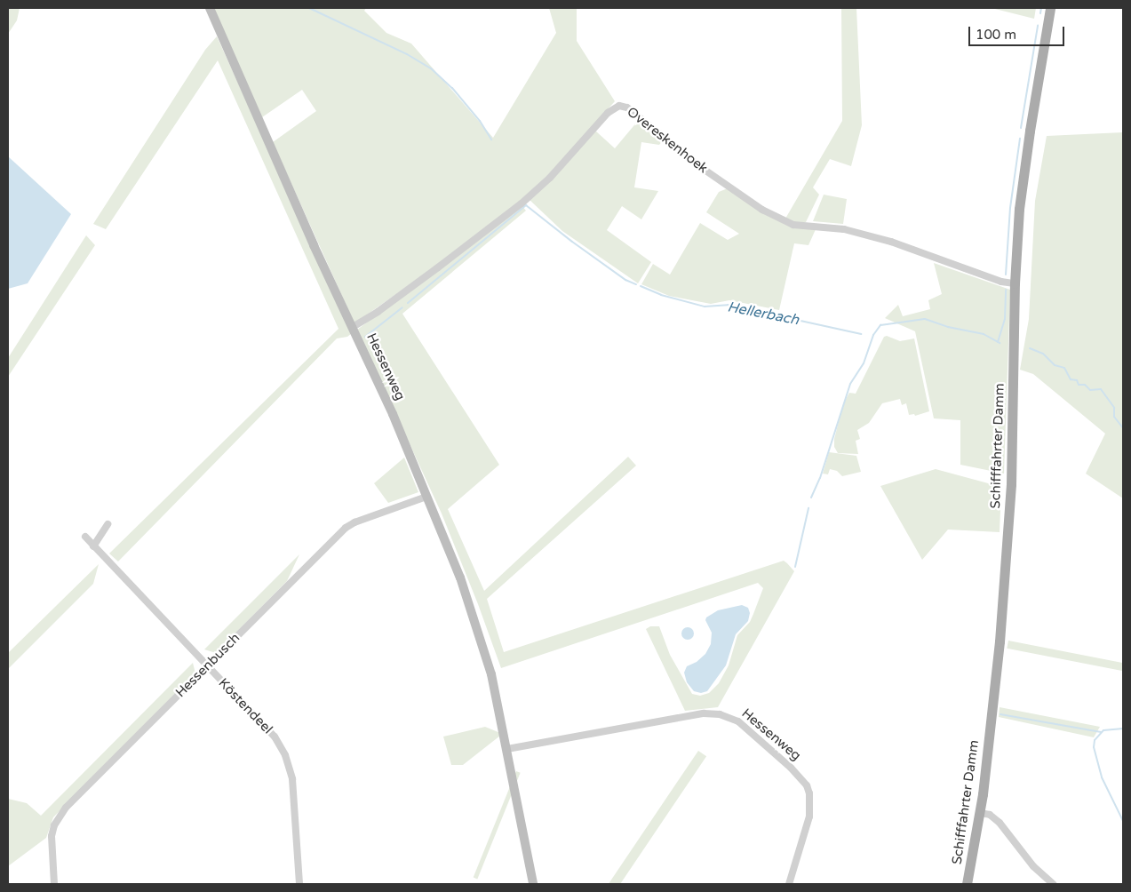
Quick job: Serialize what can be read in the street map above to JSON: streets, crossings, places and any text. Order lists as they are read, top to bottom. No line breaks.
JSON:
{"streets":{"main road":["Schifffahrter Damm"],"street":["Overeskenhoek","Hessenweg","Hessenbusch","Köstendeel"]},"crossings":[["Overeskenhoek","Hessenweg"],["Overeskenhoek","Schifffahrter Damm"],["Hessenweg","Hessenbusch"],["Hessenbusch","Köstendeel"]],"water":["Hellerbach"],"scale_bar":"100 m"}
